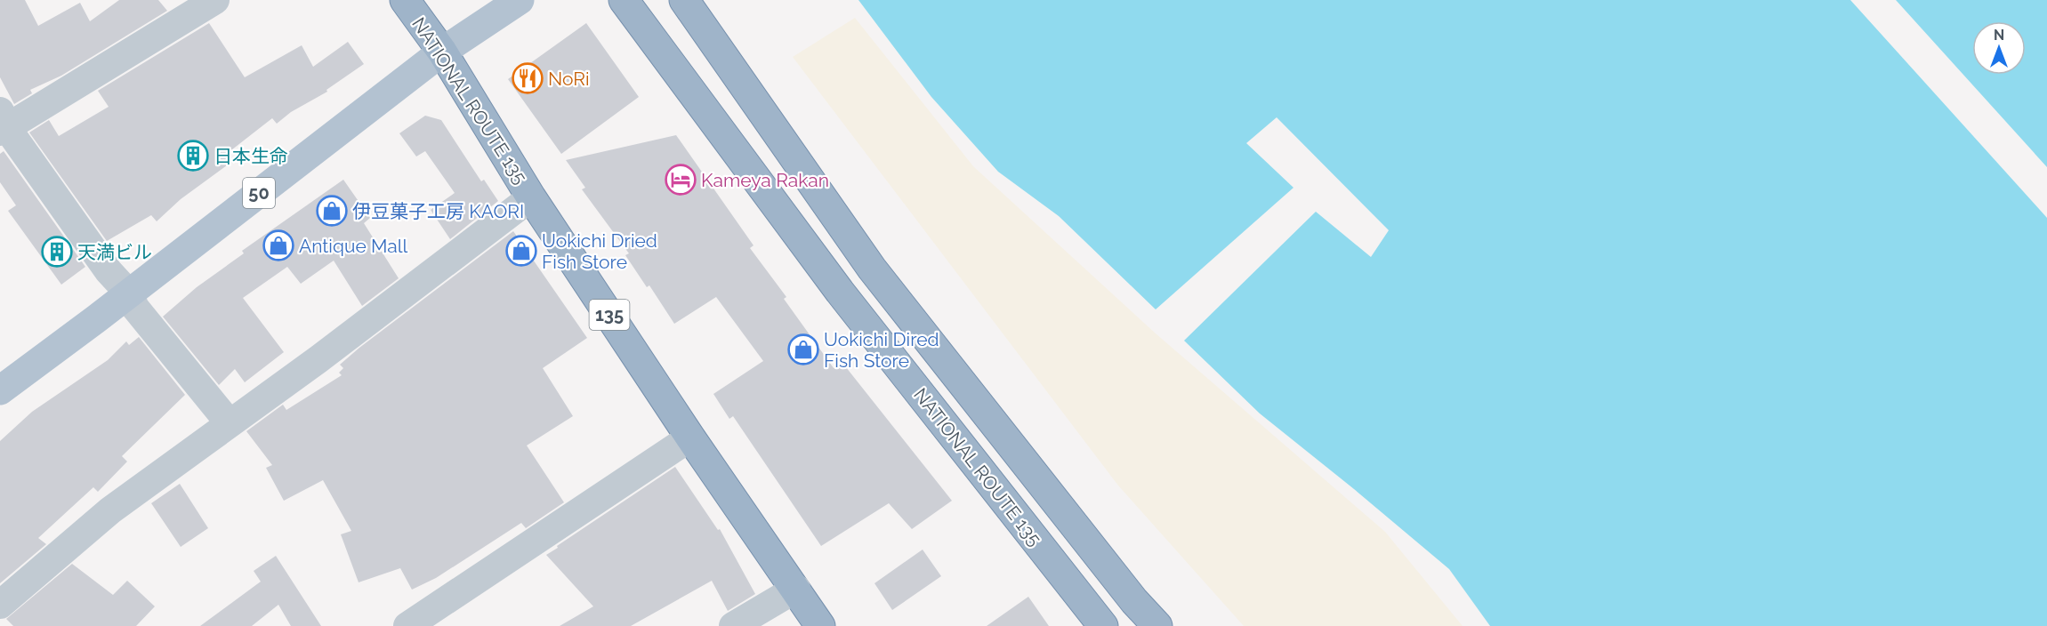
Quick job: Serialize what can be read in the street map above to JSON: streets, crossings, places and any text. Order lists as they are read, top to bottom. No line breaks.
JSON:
{"streets":{"highway":["NATIONAL ROUTE 135","135"],"main road":["50"]},"crossings":[["NATIONAL ROUTE 135","50"]],"places":{"restaurant":["NoRi"],"building":["日本生命","天満ビル"],"hotel":["Kameya Rakan"],"shop":["伊豆菓子工房 KAORI","Antique Mall","Uokichi Dried Fish Store","Uokichi Dired Fish Store"]},"north":"top"}
